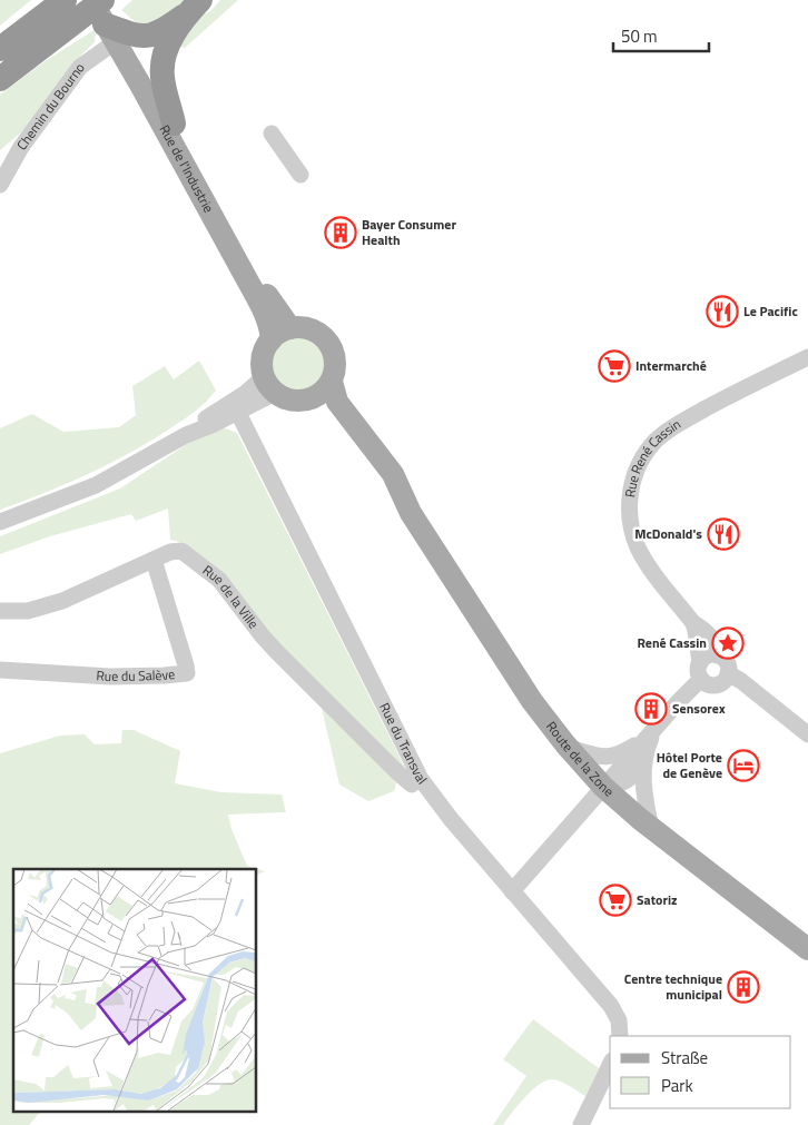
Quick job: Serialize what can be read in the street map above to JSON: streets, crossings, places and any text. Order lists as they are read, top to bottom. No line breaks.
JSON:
{"streets":{"main road":["Rue de l'Industrie","Route de la Zone"],"street":["Chemin du Bourno","Rue René Cassin","Rue de la Ville","Rue du Salève","Rue du Transval"]},"crossings":[["Chemin du Bourno","Rue de l'Industrie"],["Rue de l'Industrie","Route de la Zone"],["Rue de la Ville","Rue du Salève"]],"places":{"building":["Bayer Consumer Health","Sensorex","Centre technique municipal"],"restaurant":["Le Pacific","McDonald's"],"supermarket":["Intermarché","Satoriz"],"place":["René Cassin"],"hotel":["Hôtel Porte de Genève"]},"legend":["Straße","Park"],"scale_bar":"50 m"}
